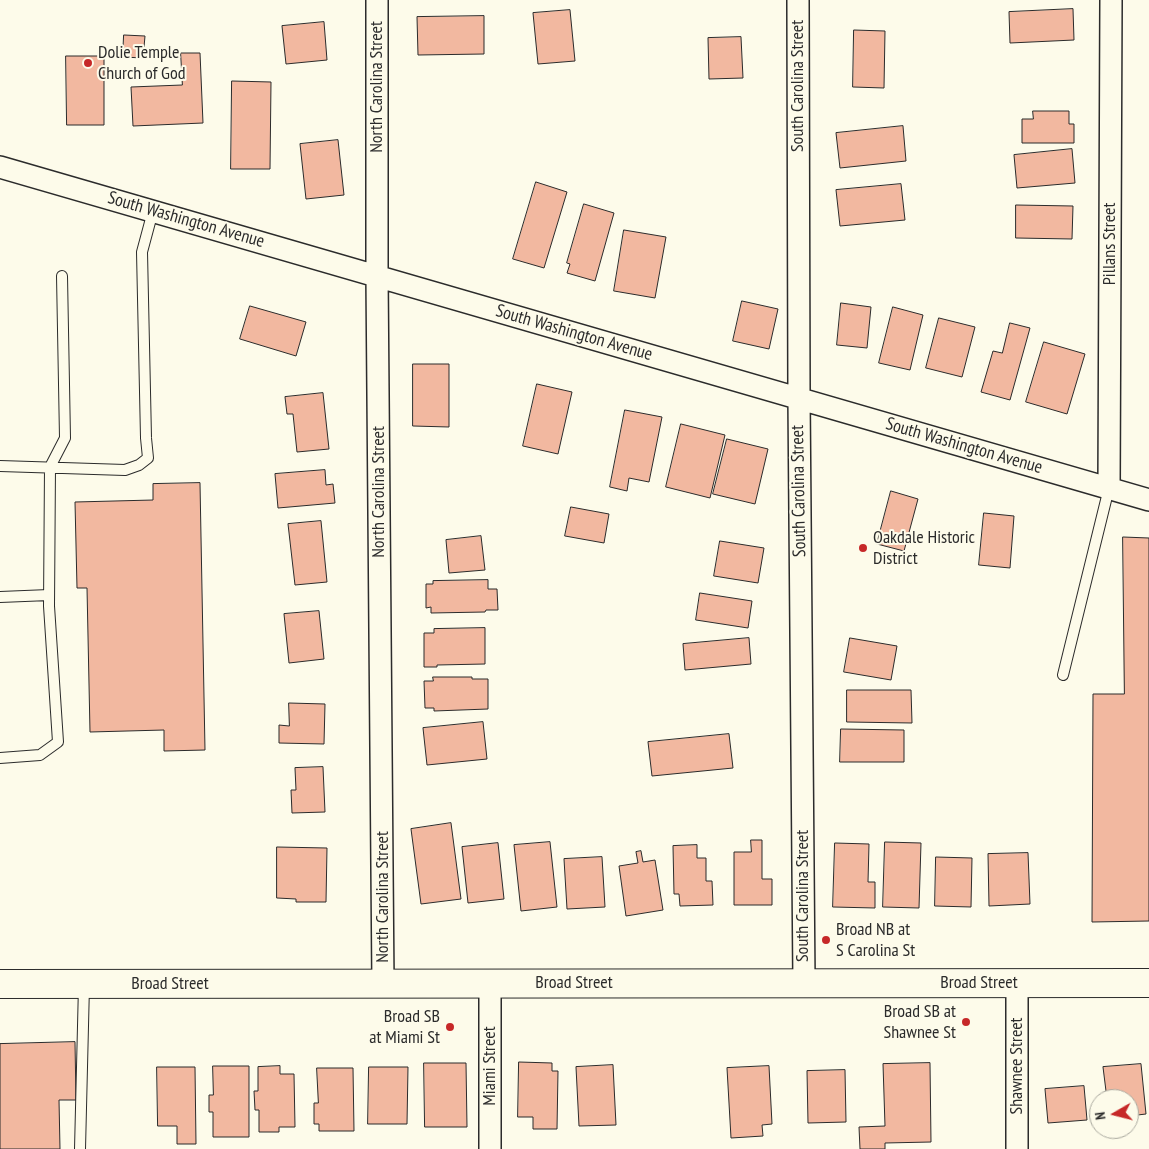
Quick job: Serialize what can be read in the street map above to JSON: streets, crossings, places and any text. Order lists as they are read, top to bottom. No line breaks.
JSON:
{"streets":{"main road":["Broad Street"],"street":["South Carolina Street","North Carolina Street","South Washington Avenue","Pillans Street","Miami Street","Shawnee Street"]},"crossings":[["South Carolina Street","South Washington Avenue"],["South Carolina Street","Broad Street"],["North Carolina Street","South Washington Avenue"],["North Carolina Street","Broad Street"],["South Washington Avenue","Pillans Street"],["Broad Street","Miami Street"],["Broad Street","Shawnee Street"]],"places":["Dolie Temple Church of God","Oakdale Historic District","Broad NB at S Carolina St","Broad SB at Shawnee St","Broad SB at Miami St"],"north":"left"}
